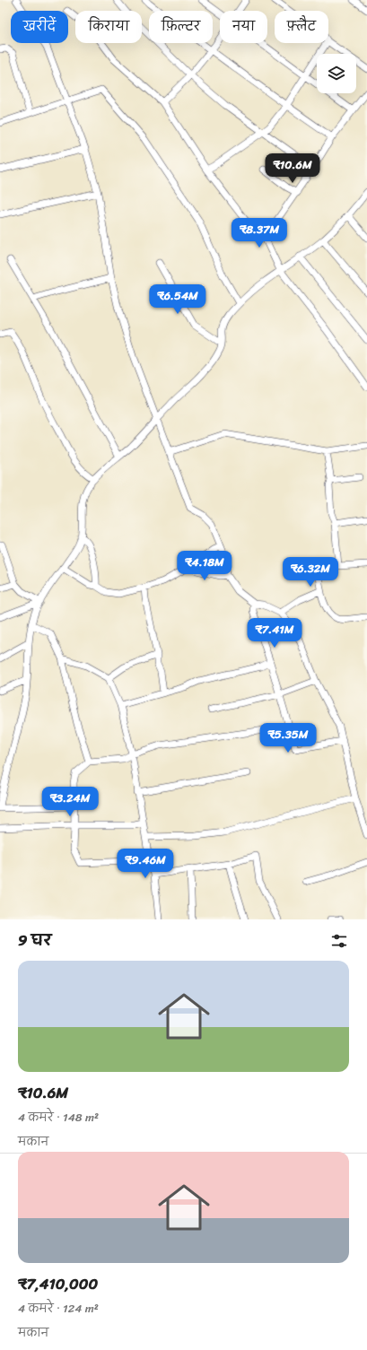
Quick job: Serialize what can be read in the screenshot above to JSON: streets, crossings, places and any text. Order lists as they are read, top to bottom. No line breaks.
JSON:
{"page":{"chip":["खरीदें","किराया","फ़िल्टर","नया","फ़्लैट"],"price":["₹10.6M","₹8.37M","₹6.54M","₹4.18M","₹6.32M","₹7.41M","₹5.35M","₹3.24M","₹9.46M"],"heading":"9 घर","list":[{"name":"₹10.6M","note":"4 कमरे · 148 m² · मकान"},{"name":"₹7,410,000","note":"4 कमरे · 124 m² · मकान"}]}}
